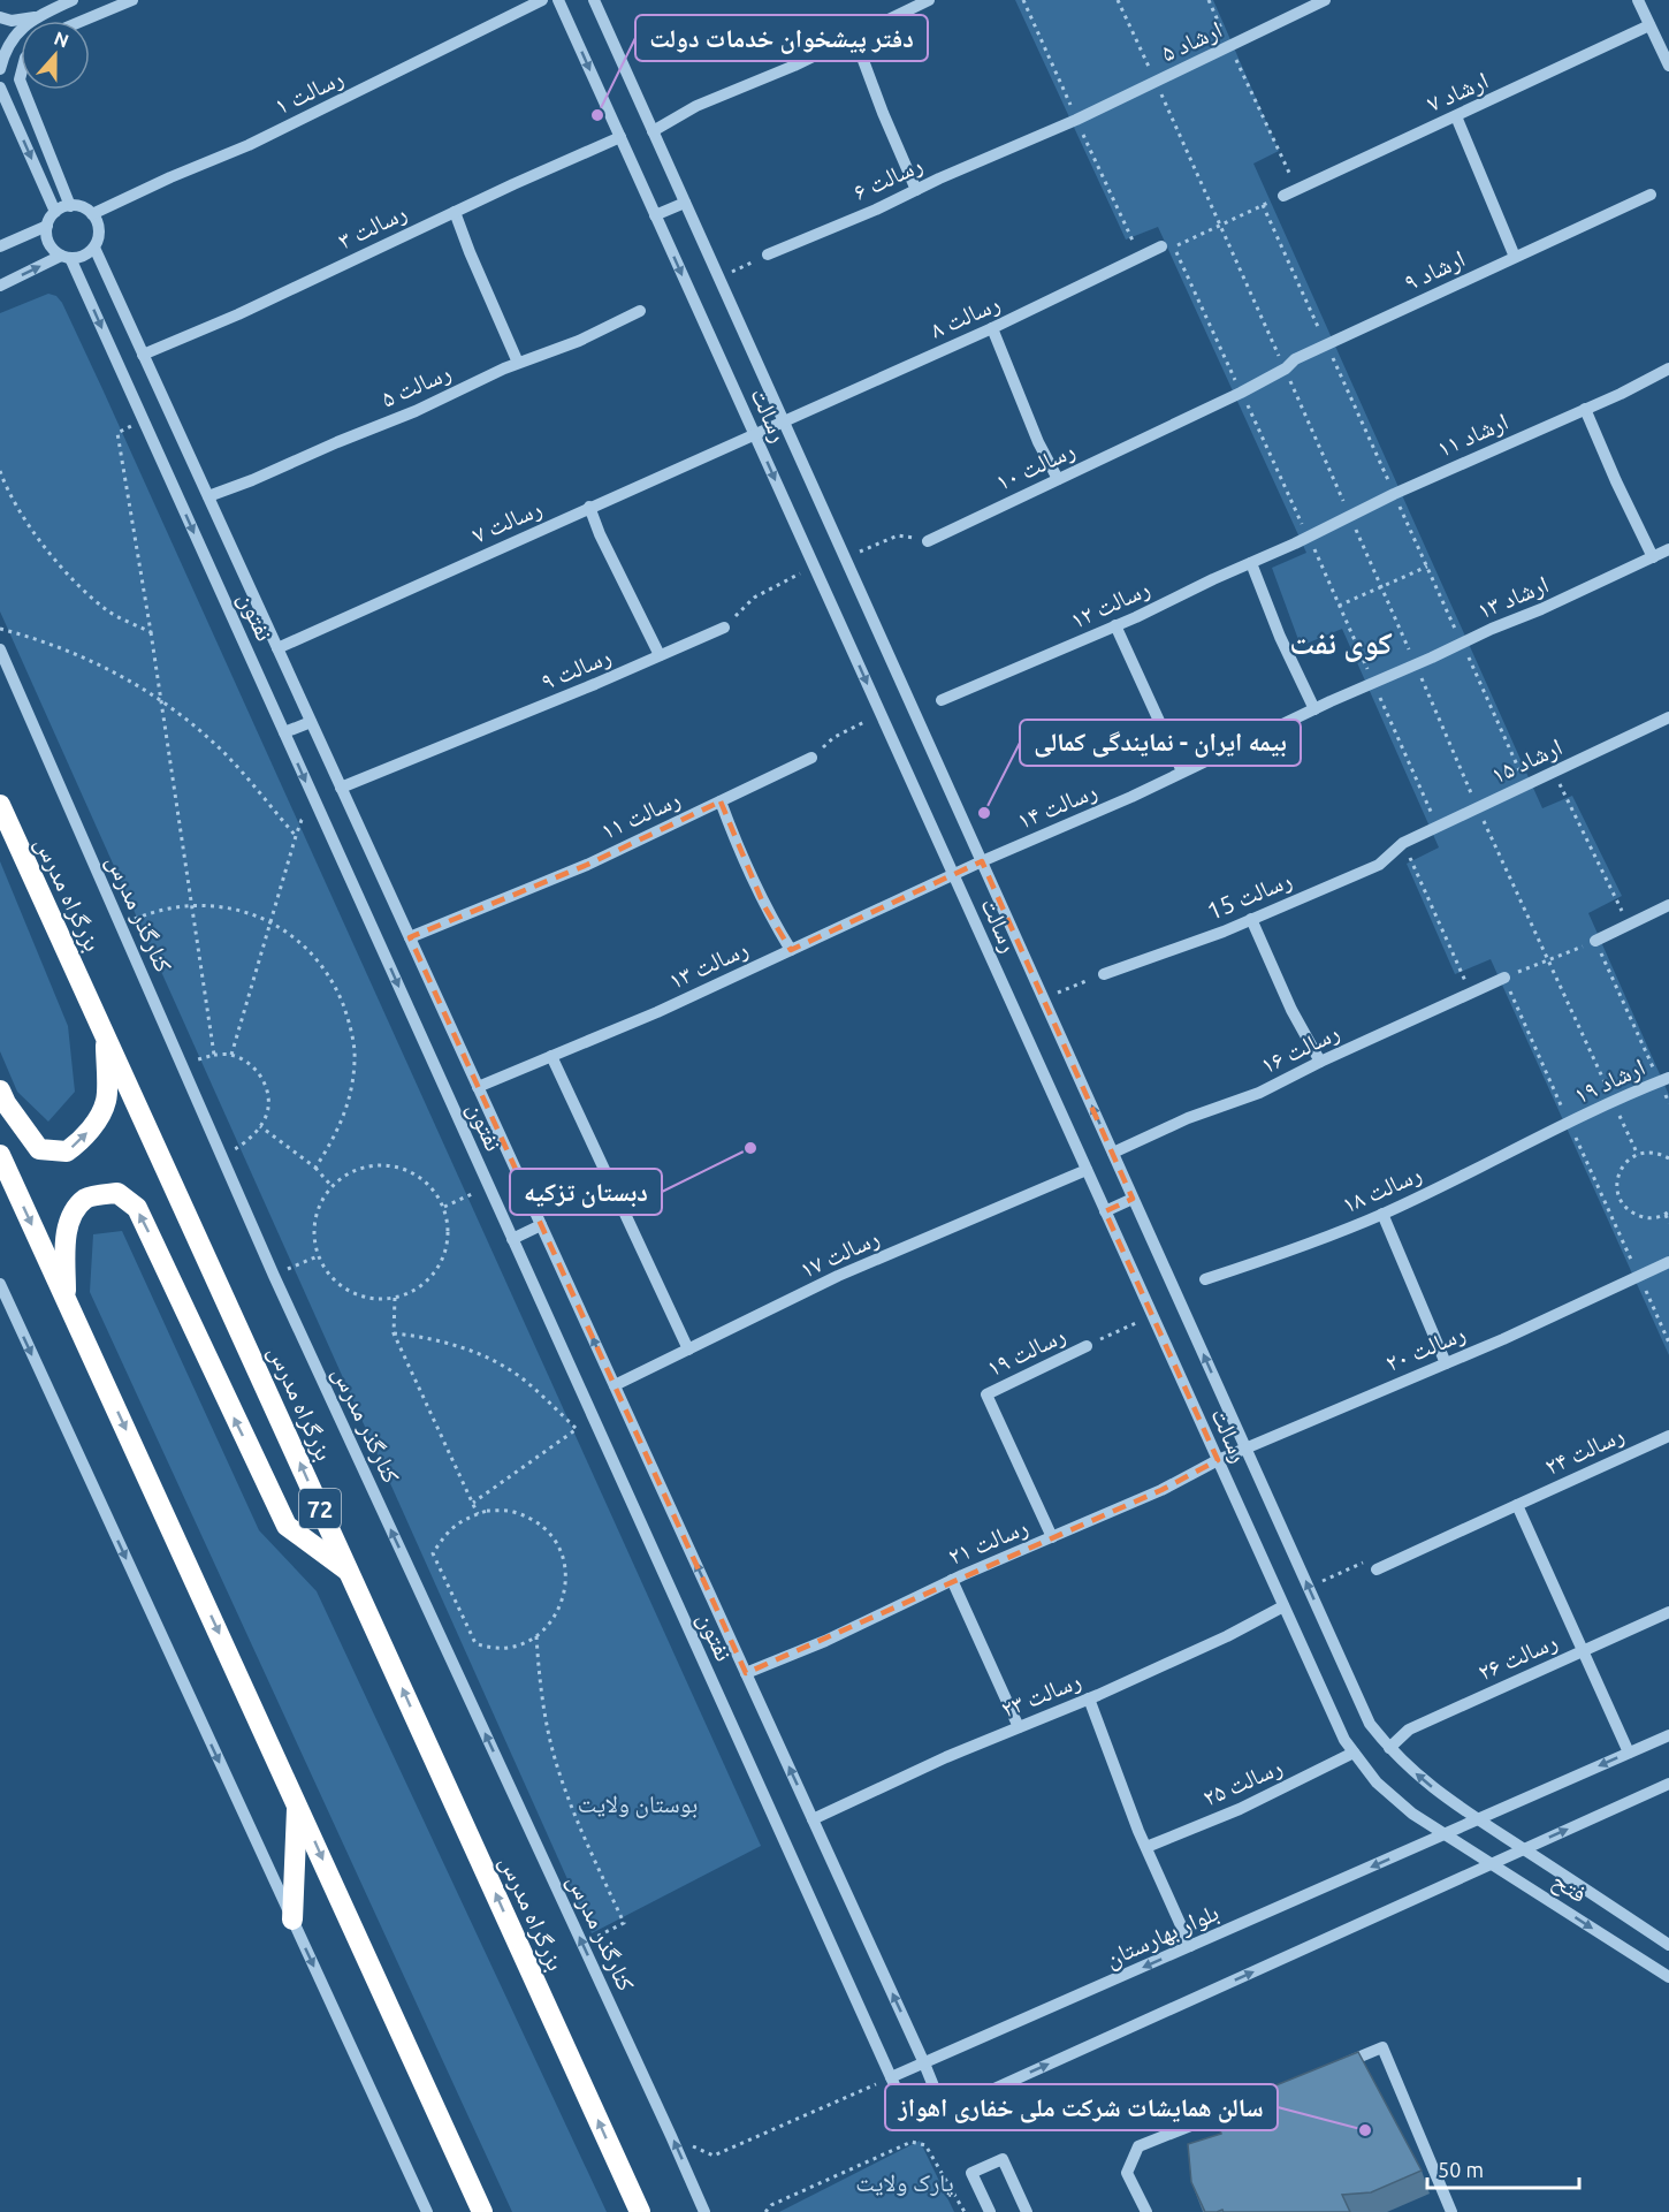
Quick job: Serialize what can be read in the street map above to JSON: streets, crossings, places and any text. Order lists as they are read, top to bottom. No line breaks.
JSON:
{"streets":{"highway":["بزرگراه مدرس","72"],"street":["ارشاد ۵","رسالت ۱","ارشاد ۷","رسالت ۶","رسالت ۳","ارشاد ۹","رسالت ۸","رسالت ۵","رسالت","ارشاد ۱۱","رسالت ۱۰","رسالت ۷","ارشاد ۱۳","رسالت ۱۲","نفتون","رسالت ۹","ارشاد ۱۵","رسالت ۱۴","رسالت ۱۱","رسالت 15","کنارگذر مدرس","رسالت ۱۳","رسالت ۱۶","ارشاد ۱۹","رسالت ۱۸","رسالت ۱۷","رسالت ٢٠","رسالت ۱۹","رسالت ۲۴","رسالت ۲۱","رسالت ۲۶","رسالت ۲۳","رسالت ۲۵","فتح","بلوار بهارستان"]},"crossings":[["ارشاد ۵","رسالت ۶"],["رسالت ۱","نفتون"],["رسالت ۳","رسالت"],["رسالت ۳","نفتون"],["ارشاد ۹","رسالت ۱۰"],["رسالت ۸","رسالت"],["رسالت ۸","رسالت ۷"],["رسالت ۵","نفتون"],["رسالت","رسالت ۷"],["رسالت","رسالت ۱۴"],["رسالت","رسالت ۱۳"],["رسالت","رسالت ۱۶"],["رسالت","رسالت ۱۷"],["رسالت","رسالت ٢٠"],["رسالت","رسالت ۱۹"],["رسالت","رسالت ۲۱"],["رسالت","رسالت ۲۶"],["رسالت","رسالت ۲۳"],["رسالت","رسالت ۲۵"],["رسالت","فتح"],["رسالت","بلوار بهارستان"],["ارشاد ۱۱","رسالت ۱۲"],["رسالت ۷","نفتون"],["ارشاد ۱۳","رسالت ۱۴"],["نفتون","رسالت ۹"],["نفتون","رسالت ۱۱"],["نفتون","رسالت ۱۳"],["نفتون","رسالت ۱۷"],["نفتون","رسالت ۲۱"],["نفتون","رسالت ۲۳"],["نفتون","بلوار بهارستان"],["ارشاد ۱۵","رسالت 15"],["رسالت ۱۴","رسالت ۱۳"],["ارشاد ۱۹","رسالت ۱۸"],["رسالت ٢٠","رسالت ۲۱"],["رسالت ۱۹","رسالت ۲۱"],["فتح","بلوار بهارستان"]],"one_way":["کنارگذر مدرس"],"districts":["کوی نفت"],"parks":["بوستان ولایت","پارک ولایت"],"places":["دفتر پیشخوان خدمات دولت","بیمه ایران - نمایندگى کمالى","دبستان تزکیه","سالن همایشات شرکت ملی خفاری اهواز"],"scale_bar":"50 m","north":"top"}
